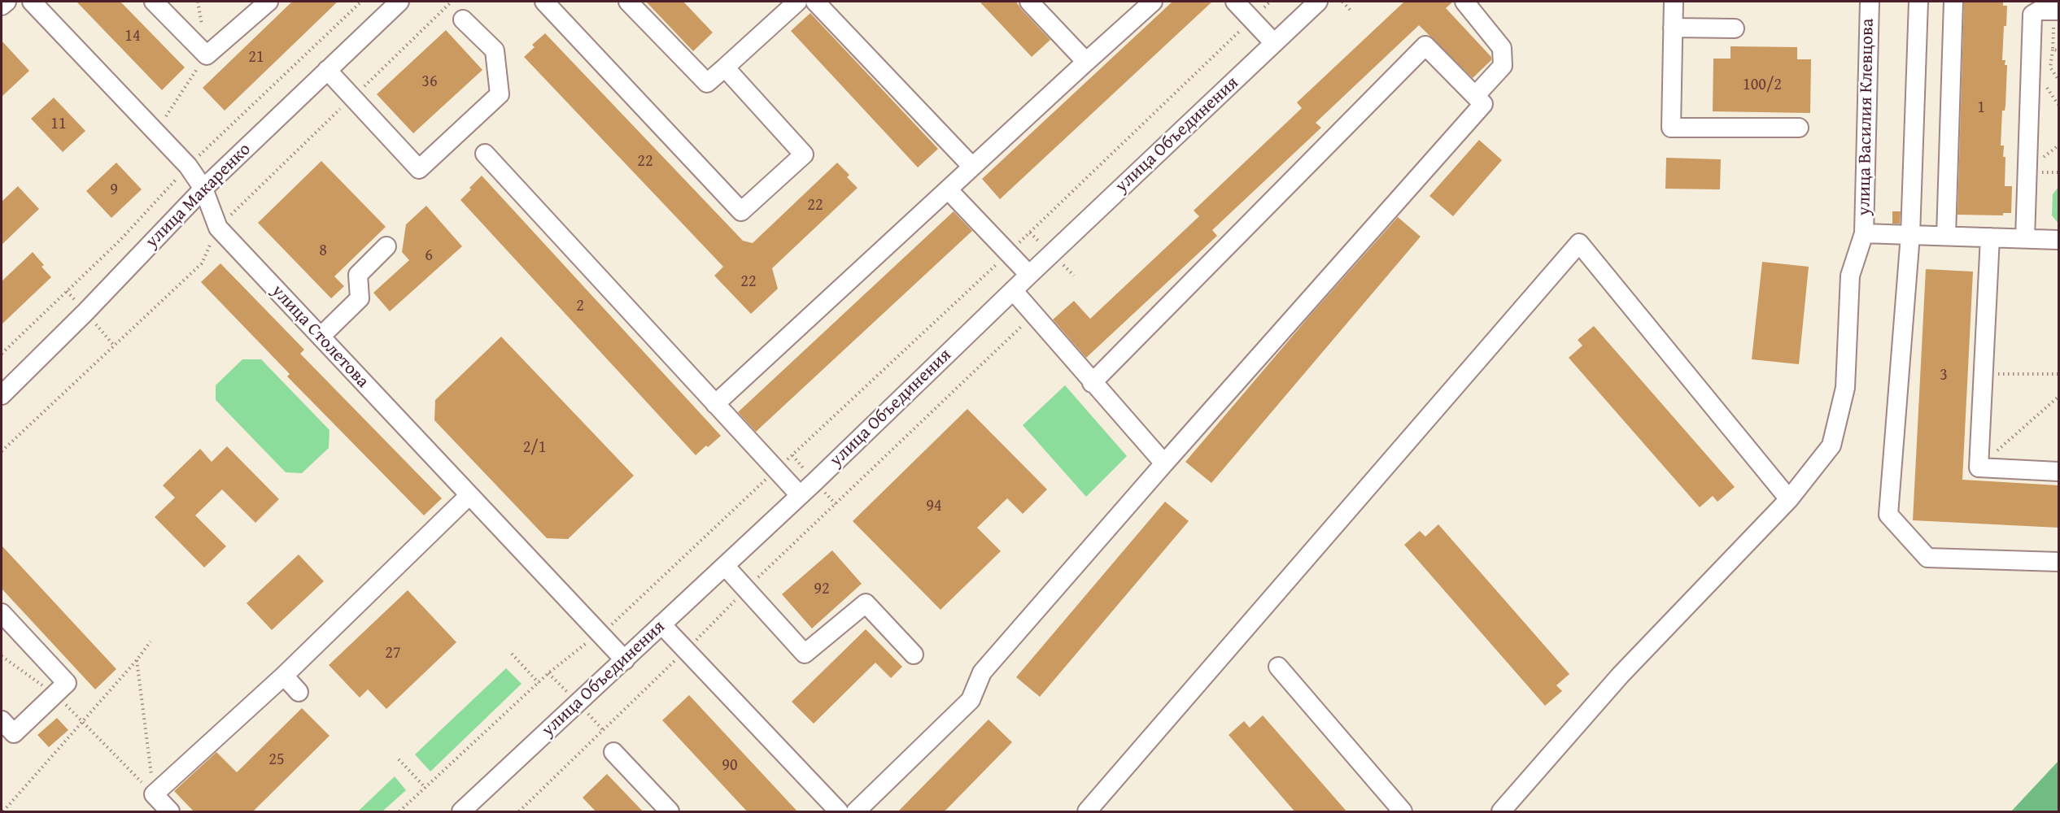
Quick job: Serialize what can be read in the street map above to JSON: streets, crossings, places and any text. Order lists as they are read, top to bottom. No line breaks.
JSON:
{"streets":{"street":["улица Василия Клевцова","улица Объединения","улица Макаренко","улица Столетова"]},"crossings":[["улица Объединения","улица Столетова"],["улица Макаренко","улица Столетова"]],"house_numbers":["14","21","36","100/2","1","11","22","9","22","8","6","22","2","3","2/1","94","92","27","25","90"]}
